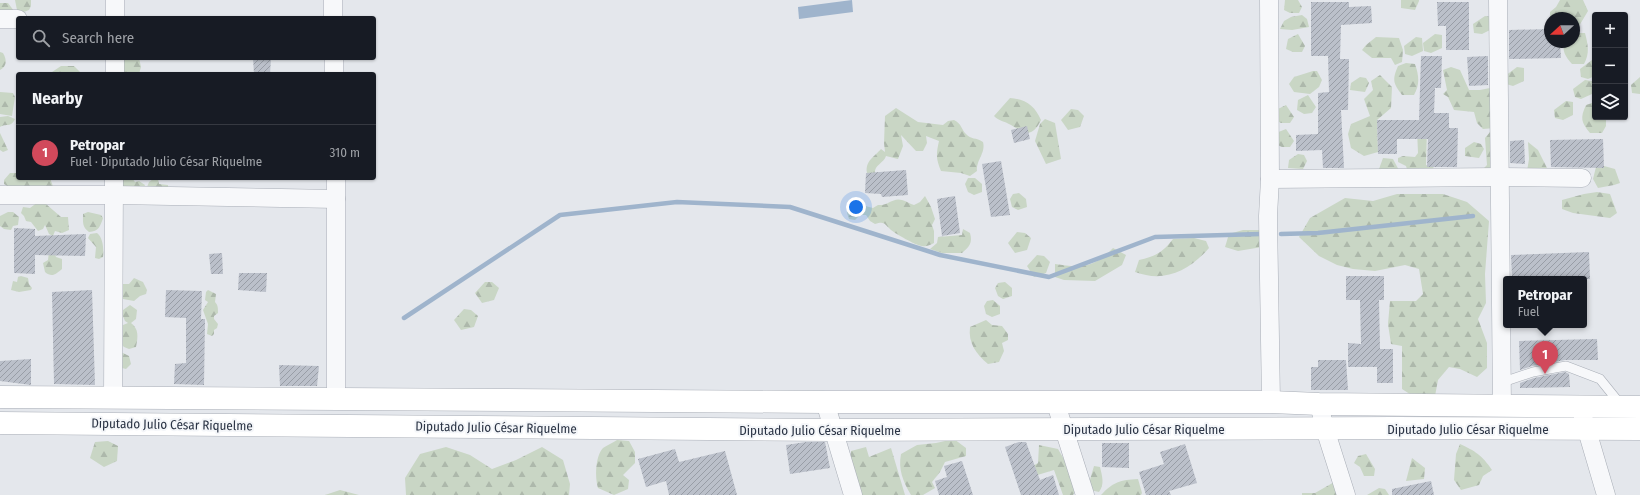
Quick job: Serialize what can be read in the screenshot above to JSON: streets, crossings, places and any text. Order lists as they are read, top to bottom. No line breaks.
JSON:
{"streets":{"street":["Diputado Julio César Riquelme"]},"north":"left","page":{"map_buttons":["+","−"],"search":"Search here","heading":"Nearby","list":[{"mark":"1","name":"Petropar","note":"Fuel · Diputado Julio César Riquelme","value":"310 m"}],"popup":["Petropar","Fuel"],"pins":"1"}}
